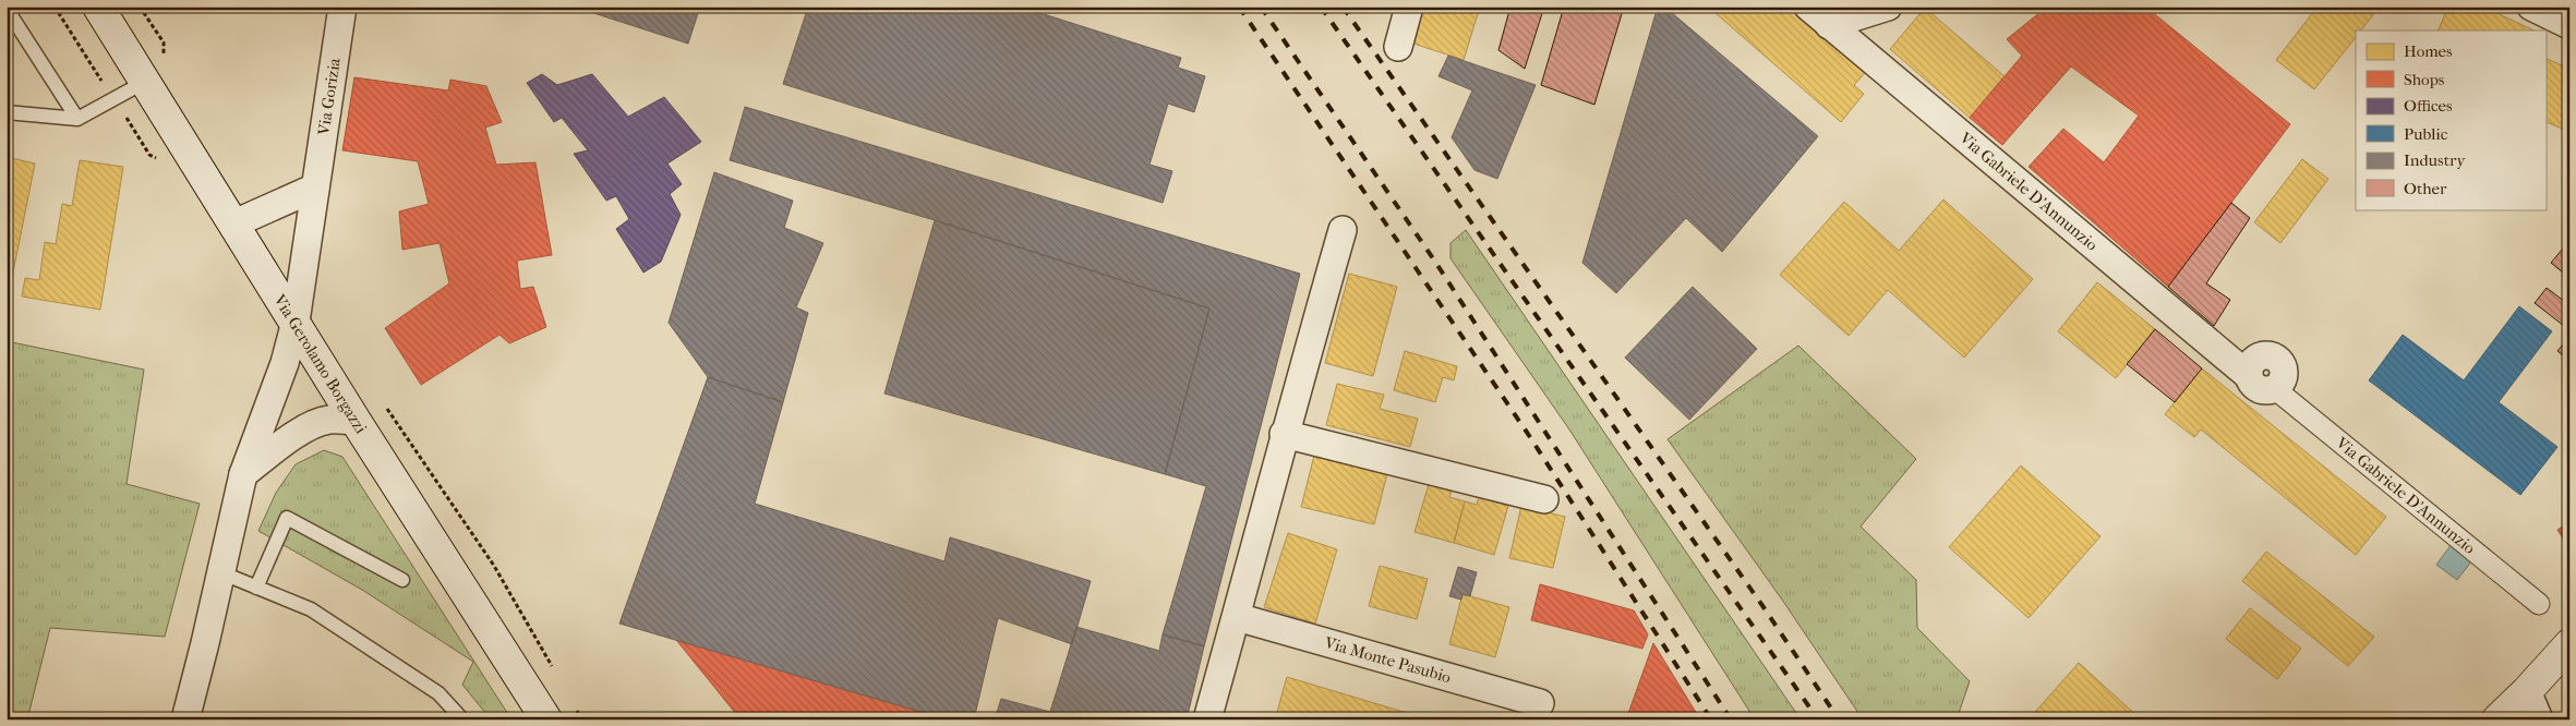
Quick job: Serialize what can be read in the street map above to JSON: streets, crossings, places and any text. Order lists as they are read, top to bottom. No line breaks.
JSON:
{"streets":{"main road":["Via Gerolamo Borgazzi"],"street":["Via Gorizia","Via Gabriele D'Annunzio","Via Monte Pasubio"]},"crossings":[["Via Gorizia","Via Gerolamo Borgazzi"]],"legend":["Homes","Shops","Offices","Public","Industry","Other"]}
